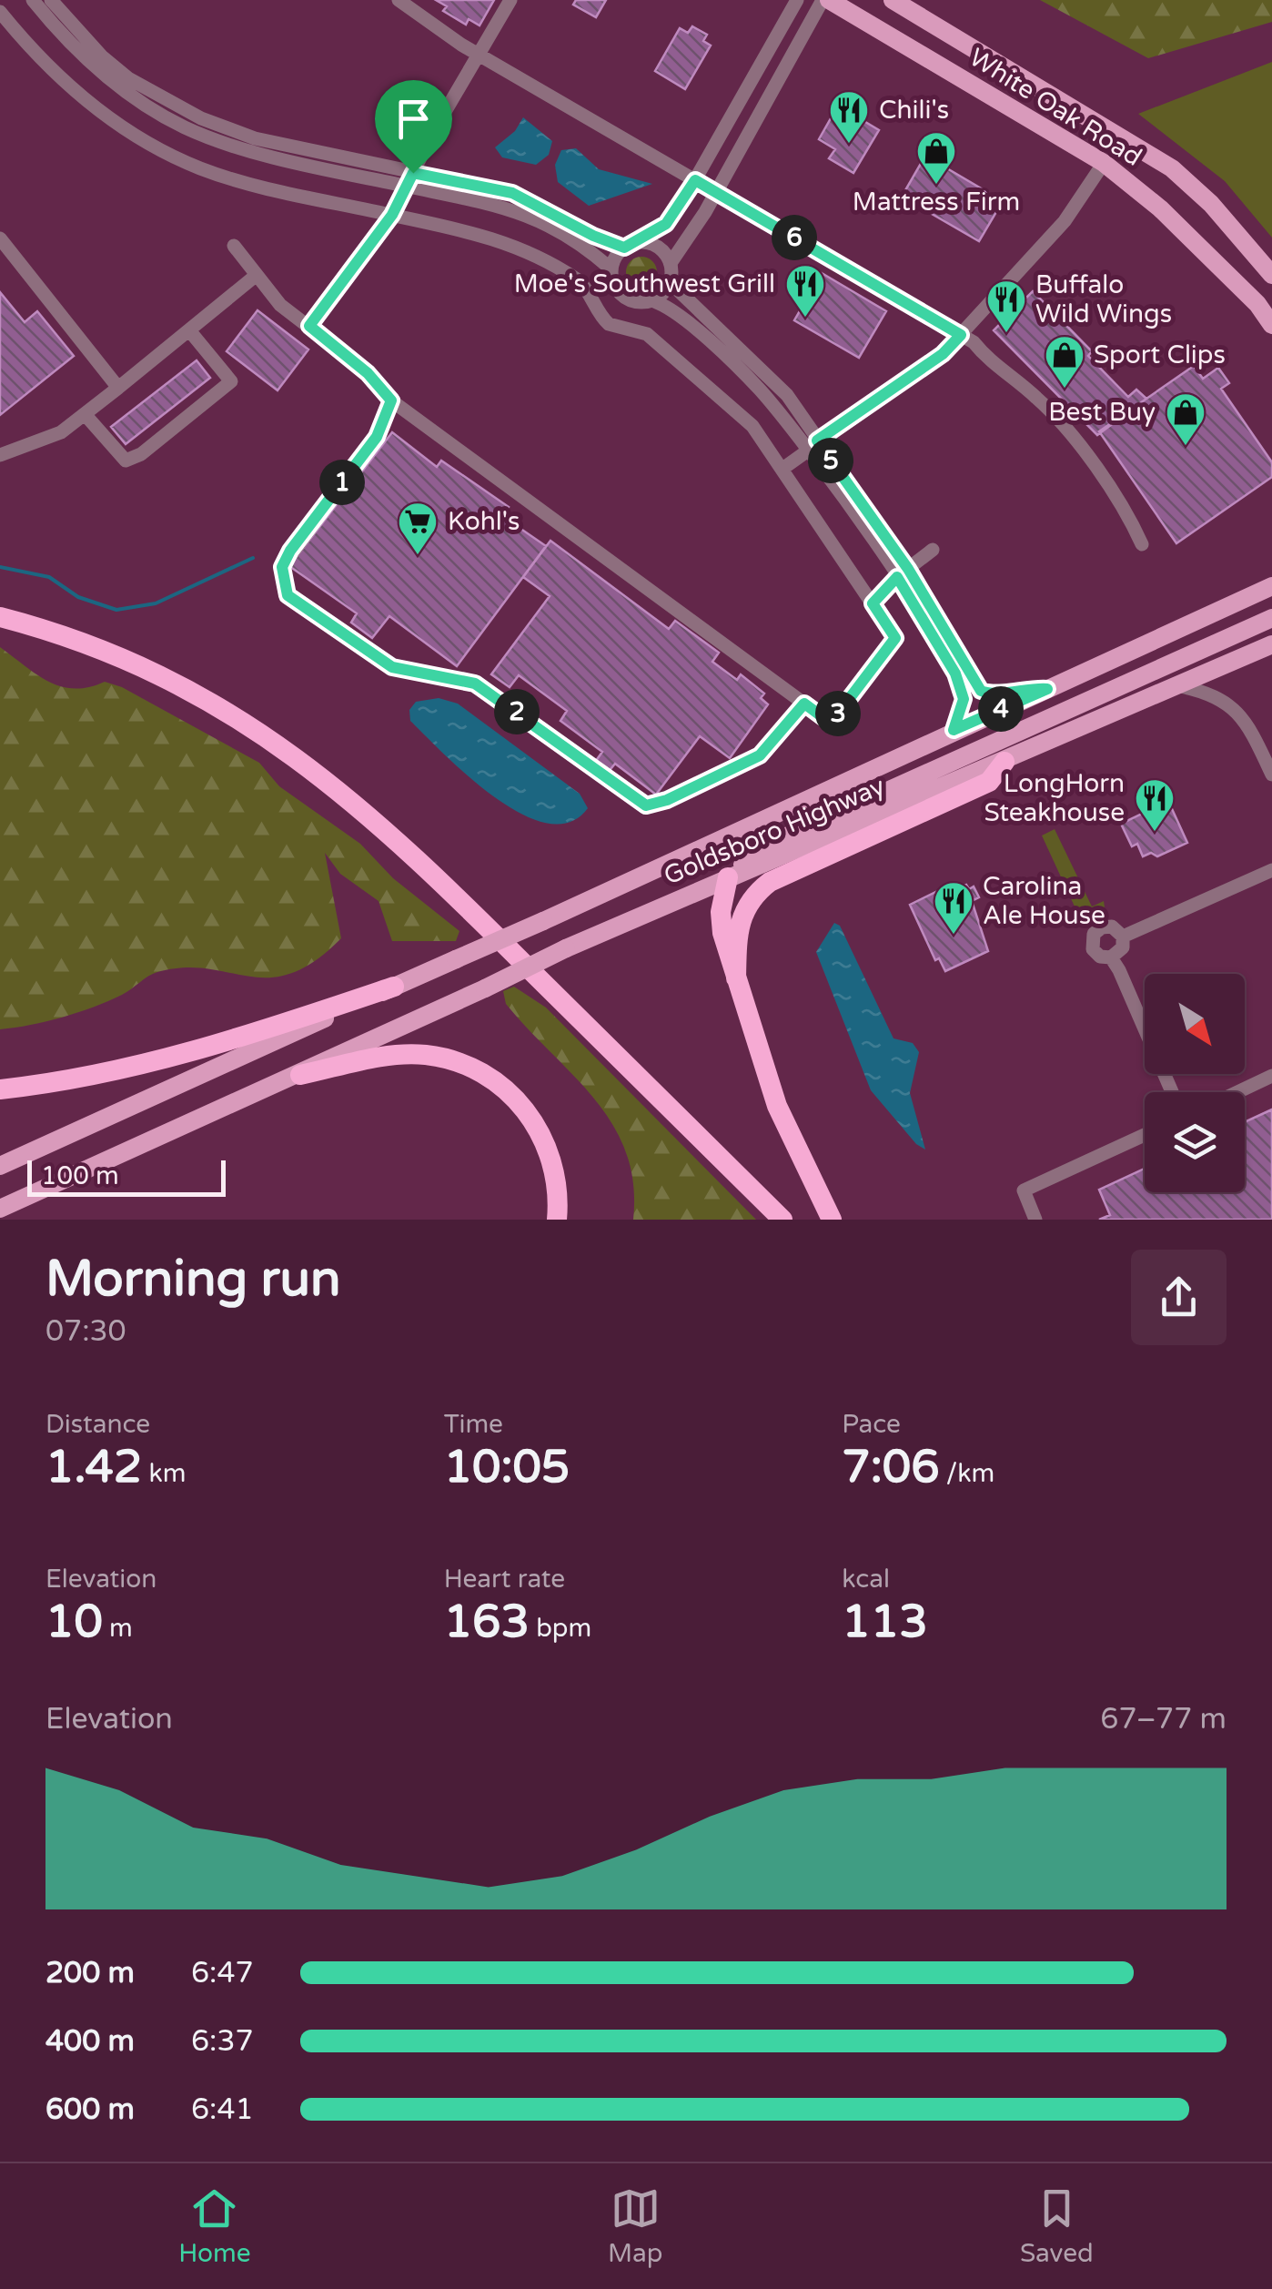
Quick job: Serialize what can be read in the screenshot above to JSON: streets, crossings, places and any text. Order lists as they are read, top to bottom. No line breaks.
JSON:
{"streets":{"main road":["White Oak Road","Goldsboro Highway"]},"places":{"restaurant":["Chili's","Moe's Southwest Grill","Buffalo Wild Wings","LongHorn Steakhouse","Carolina Ale House"],"shop":["Mattress Firm","Sport Clips","Best Buy"],"supermarket":["Kohl's"]},"scale_bar":"100 m","north":"bottom right","page":{"pins":["6","5","1","4","2","3"],"scale":"100 m","heading":["Morning run","07:30"],"stats":[["Distance","1.42 km"],["Time","10:05"],["Pace","7:06 /km"],["Elevation","10 m"],["Heart rate","163 bpm"],["kcal","113"]],"chart":["Elevation","67–77 m"],"list":[{"name":"200 m","note":"6:47"},{"name":"400 m","note":"6:37"},{"name":"600 m","note":"6:41"}],"tabs":["Home","Map","Saved"]}}
